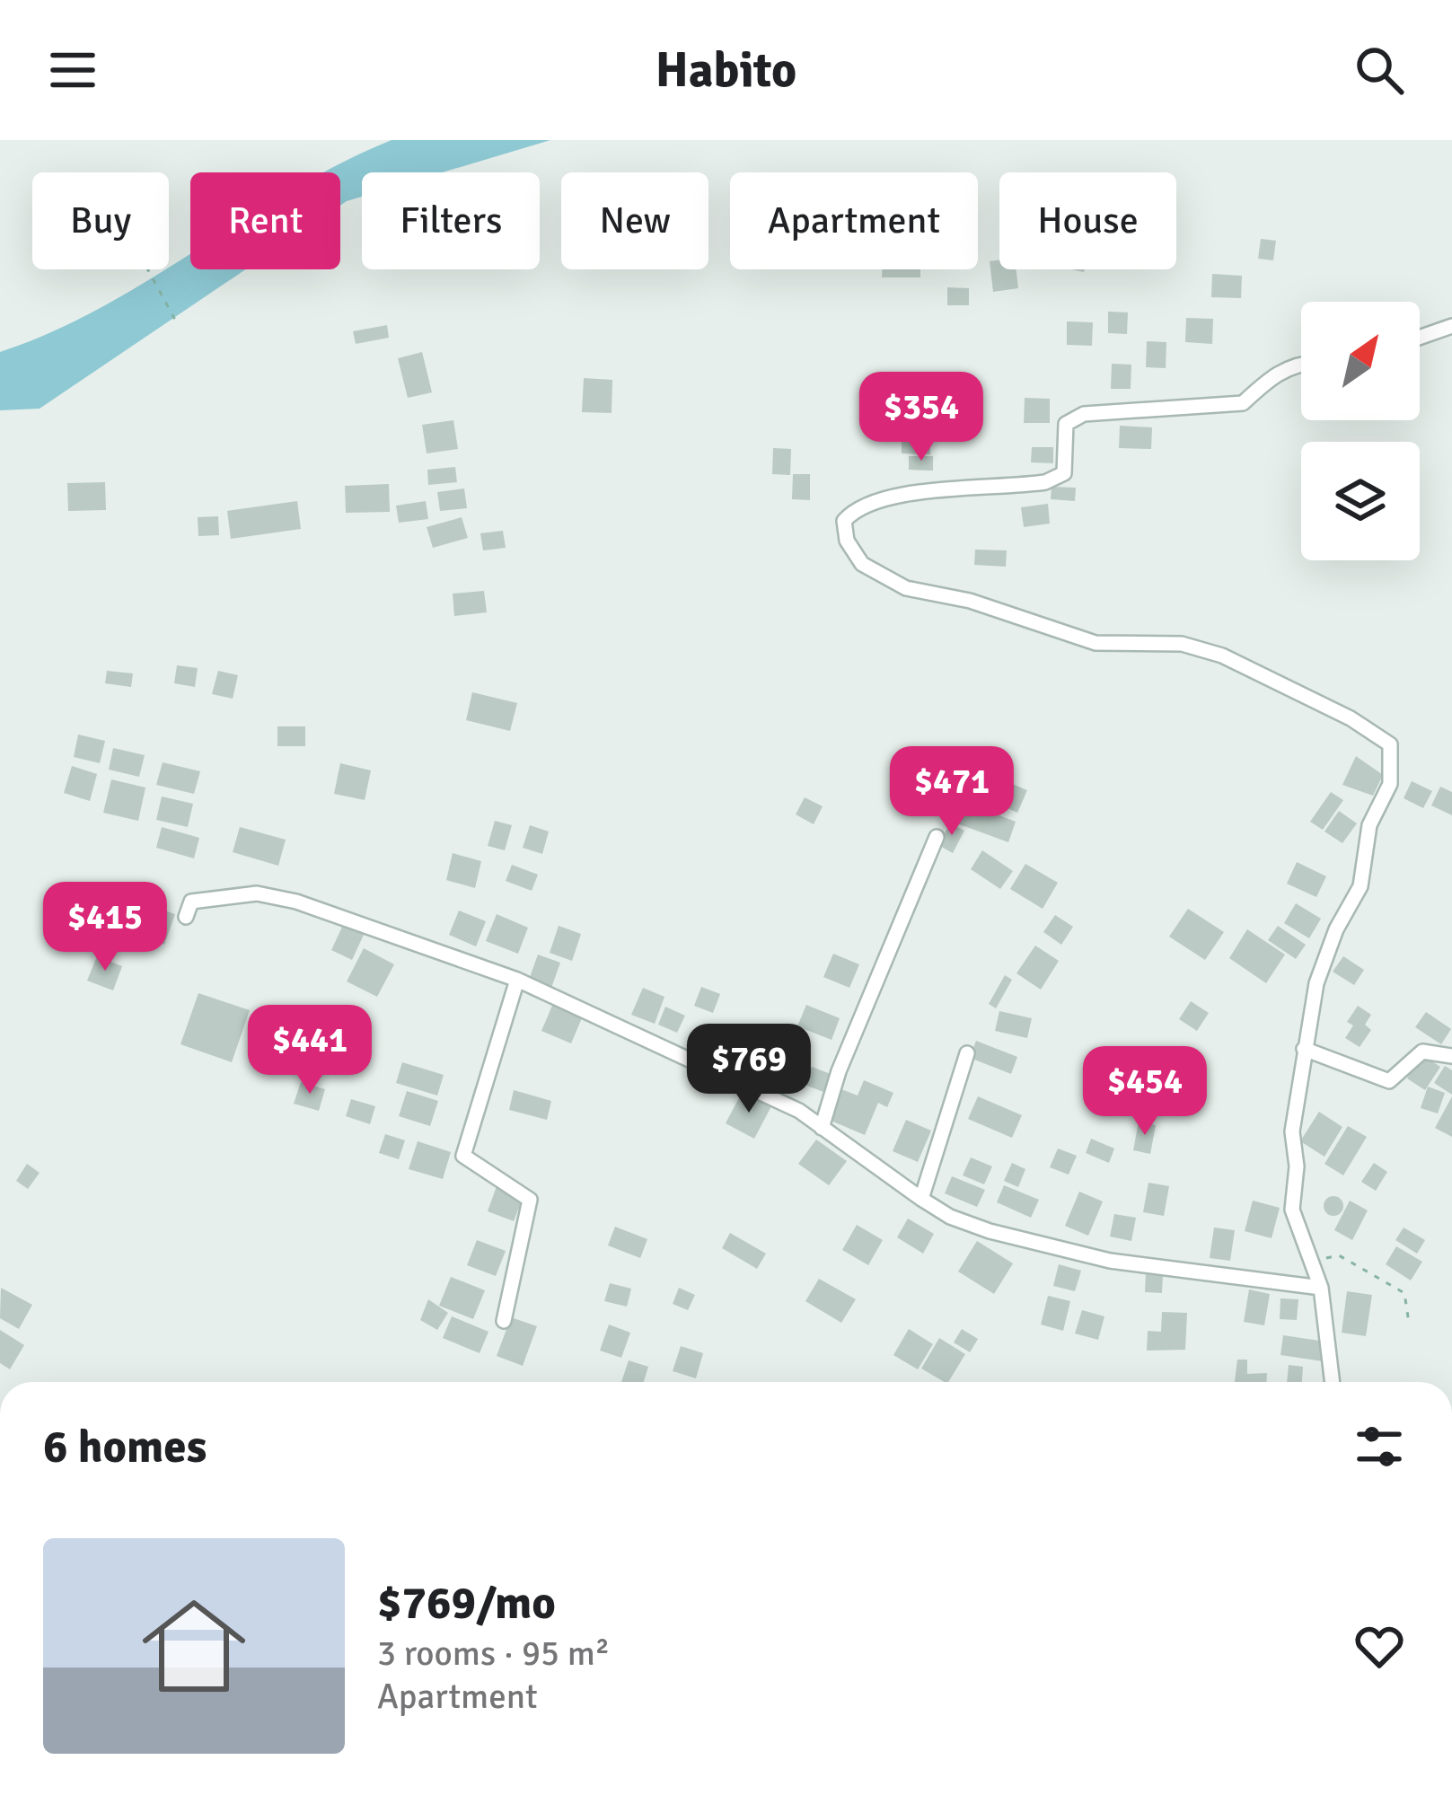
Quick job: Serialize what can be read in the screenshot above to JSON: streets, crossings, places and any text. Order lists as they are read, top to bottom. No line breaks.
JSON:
{"north":"top right","page":{"header":"Habito","chip":["Buy","Rent","Filters","New","Apartment","House"],"price":["$354","$471","$415","$441","$769","$454"],"heading":"6 homes","list":[{"name":"$769/mo","note":"3 rooms · 95 m² · Apartment"}]}}
